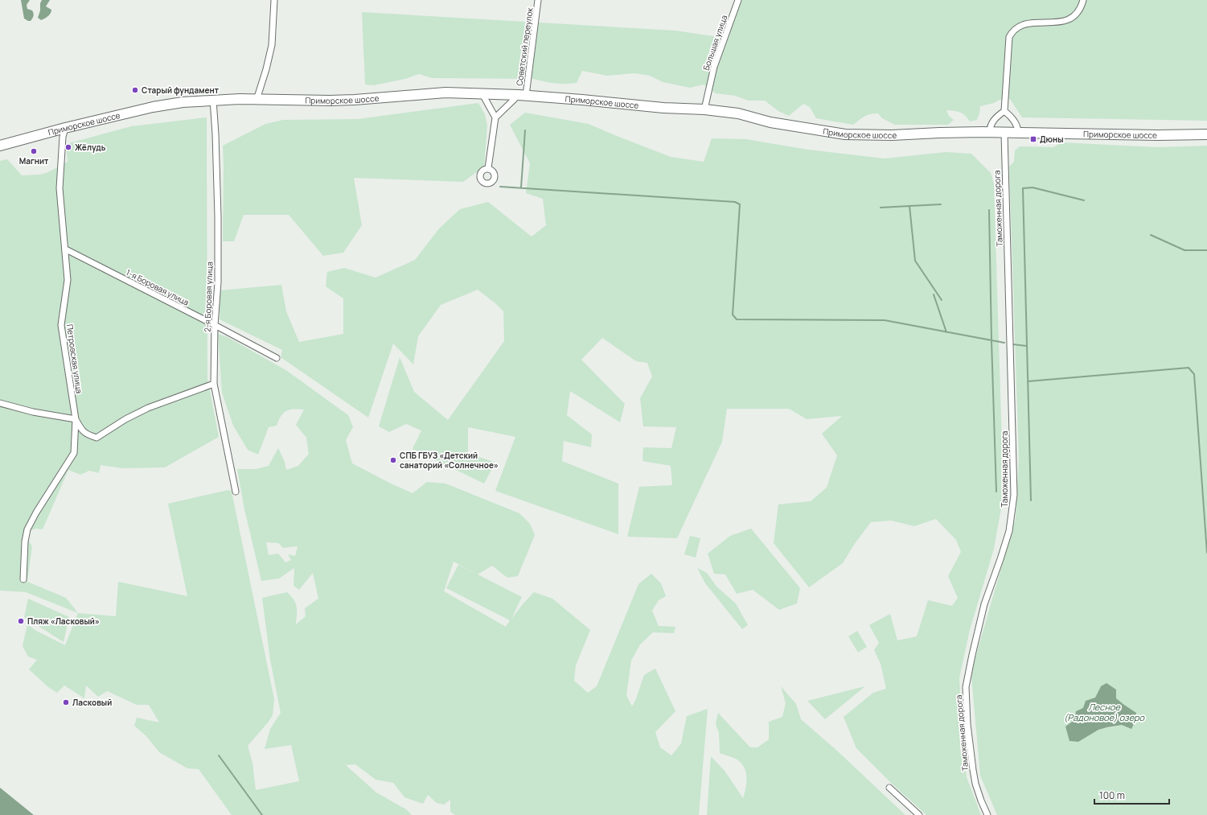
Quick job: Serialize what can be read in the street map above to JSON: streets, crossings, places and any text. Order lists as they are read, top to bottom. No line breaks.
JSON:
{"streets":{"main road":["Приморское шоссе"],"street":["Большая улица","Советский переулок","Таможенная дорога","1-я Боровая улица","2-я Боровая улица","Петровская улица"]},"crossings":[["Большая улица","Приморское шоссе"],["Советский переулок","Приморское шоссе"],["Приморское шоссе","Таможенная дорога"],["Приморское шоссе","2-я Боровая улица"],["Приморское шоссе","Петровская улица"],["1-я Боровая улица","2-я Боровая улица"],["1-я Боровая улица","Петровская улица"]],"water":["Лесное (Радоновое) озеро"],"places":{"other":["Старый фундамент","Жёлудь","Магнит","СПБ ГБУЗ «Детский санаторий «Солнечное»","Пляж «Ласковый»","Ласковый"],"transit":["Дюны"]},"scale_bar":"100 m"}
